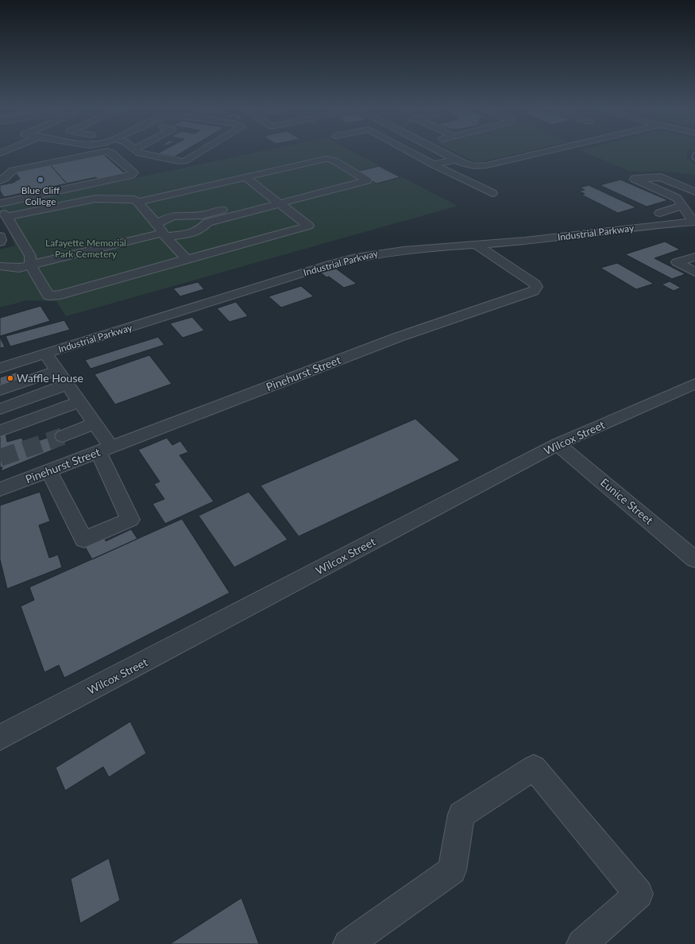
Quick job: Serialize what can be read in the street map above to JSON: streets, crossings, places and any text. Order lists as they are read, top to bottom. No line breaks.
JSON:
{"streets":{"street":["Industrial Parkway","Pinehurst Street","Wilcox Street","Eunice Street"]},"crossings":[["Industrial Parkway","Pinehurst Street"],["Wilcox Street","Eunice Street"]],"parks":["Lafayette Memorial Park Cemetery"],"places":["Blue Cliff College","Waffle House"]}
